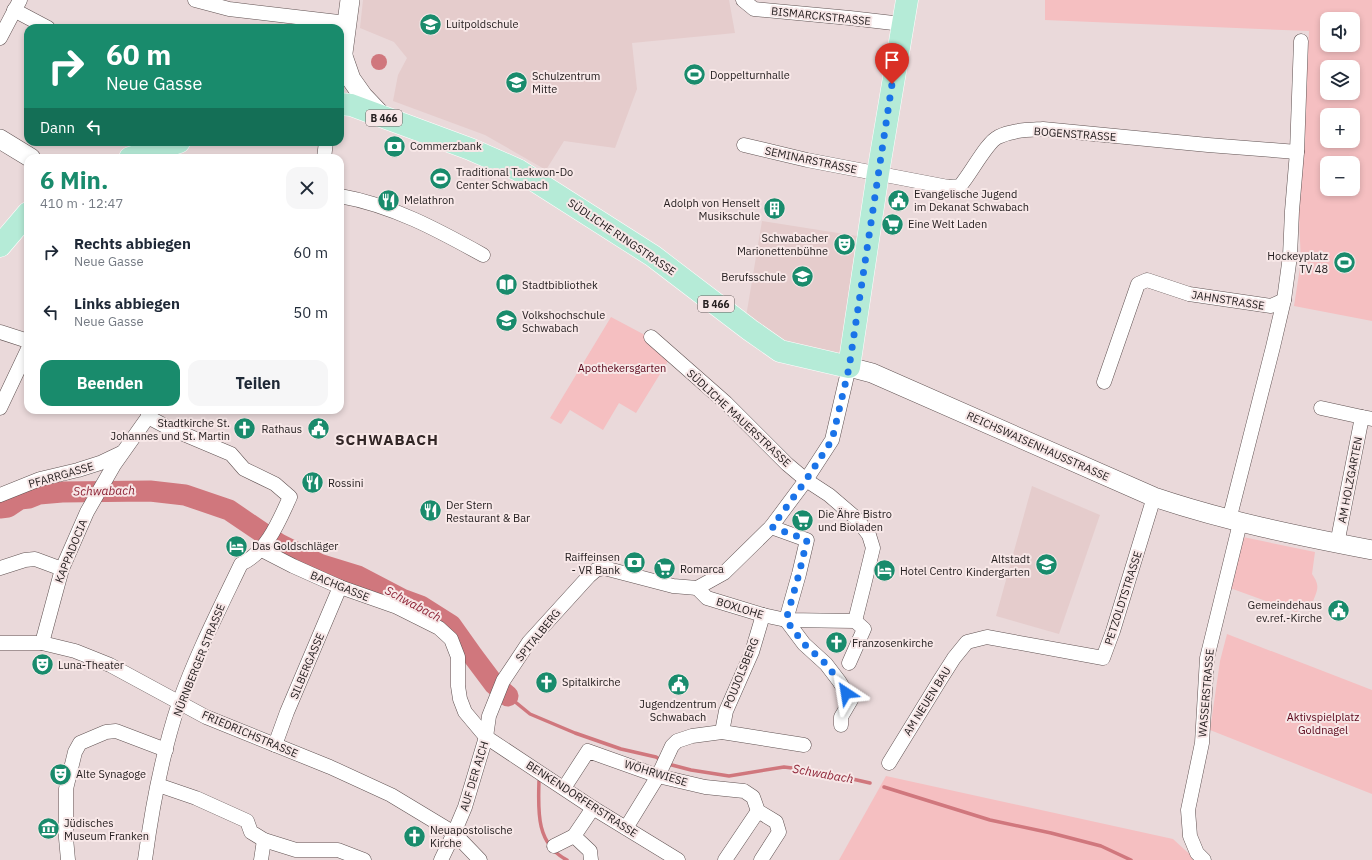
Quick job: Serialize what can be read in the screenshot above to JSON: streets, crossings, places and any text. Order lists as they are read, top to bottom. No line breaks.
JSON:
{"streets":{"main road":["B 466","SÜDLICHE RINGSTRASSE","REICHSWAISENHAUSSTRASSE"],"street":["BISMARCKSTRASSE","BOGENSTRASSE","SEMINARSTRASSE","JAHNSTRASSE","SÜDLICHE MAUERSTRASSE","PFARRGASSE","AM HOLZGARTEN","KAPPADOCIA","BACHGASSE","PETZOLDTSTRASSE","BOXLOHE","SPITALBERG","NÜRNBERGER STRASSE","SILBERGASSE","POUJOLSBERG","WASSERSTRASSE","AM NEUEN BAU","FRIEDRICHSTRASSE","WÖHRWIESE","AUF DER AICH","BENKENDORFERSTRASSE"]},"crossings":[["BOGENSTRASSE","SEMINARSTRASSE"],["SÜDLICHE RINGSTRASSE","REICHSWAISENHAUSSTRASSE"],["SÜDLICHE MAUERSTRASSE","BOXLOHE"],["REICHSWAISENHAUSSTRASSE","AM HOLZGARTEN"],["REICHSWAISENHAUSSTRASSE","PETZOLDTSTRASSE"],["REICHSWAISENHAUSSTRASSE","WASSERSTRASSE"],["PFARRGASSE","KAPPADOCIA"],["KAPPADOCIA","FRIEDRICHSTRASSE"],["BACHGASSE","NÜRNBERGER STRASSE"],["BACHGASSE","SILBERGASSE"],["BACHGASSE","AUF DER AICH"],["BACHGASSE","BENKENDORFERSTRASSE"],["PETZOLDTSTRASSE","AM NEUEN BAU"],["BOXLOHE","SPITALBERG"],["BOXLOHE","POUJOLSBERG"],["SPITALBERG","AUF DER AICH"],["NÜRNBERGER STRASSE","FRIEDRICHSTRASSE"],["SILBERGASSE","FRIEDRICHSTRASSE"],["FRIEDRICHSTRASSE","AUF DER AICH"],["WÖHRWIESE","BENKENDORFERSTRASSE"],["AUF DER AICH","BENKENDORFERSTRASSE"]],"districts":["SCHWABACH"],"water":["Schwabach"],"parks":["Apothekersgarten","Aktivspielplatz Goldnagel"],"places":{"school or university":["Luitpoldschule","Schulzentrum Mitte","Berufsschule","Volkshochschule Schwabach","Altstadt Kindergarten"],"sports":["Doppelturnhalle","Traditional Taekwon-Do Center Schwabach","Hockeyplatz TV 48"],"bank":["Commerzbank","Raiffeinsen - VR Bank"],"restaurant":["Melathron","Rossini","Der Stern Restaurant & Bar"],"public building":["Evangelische Jugend im Dekanat Schwabach","Rathaus","Gemeindehaus ev.ref.-Kirche","Jugendzentrum Schwabach"],"building":["Adolph von Henselt Musikschule"],"supermarket":["Eine Welt Laden","Die Ähre Bistro und Bioladen","Romarca"],"theatre":["Schwabacher Marionettenbühne","Luna-Theater","Alte Synagoge"],"library":["Stadtbibliothek"],"church":["Stadtkirche St. Johannes und St. Martin","Franzosenkirche","Spitalkirche","Neuapostolische Kirche"],"hotel":["Das Goldschläger","Hotel Centro"],"museum":["Jüdisches Museum Franken"]},"page":{"map_buttons":["+","−"],"turn":["60 m","Neue Gasse"],"then":"Dann","heading":["6 Min.","410 m · 12:47"],"list":[{"name":"Rechts abbiegen","note":"Neue Gasse","value":"60 m"},{"name":"Links abbiegen","note":"Neue Gasse","value":"50 m"}],"buttons":["Beenden","Teilen"]}}
